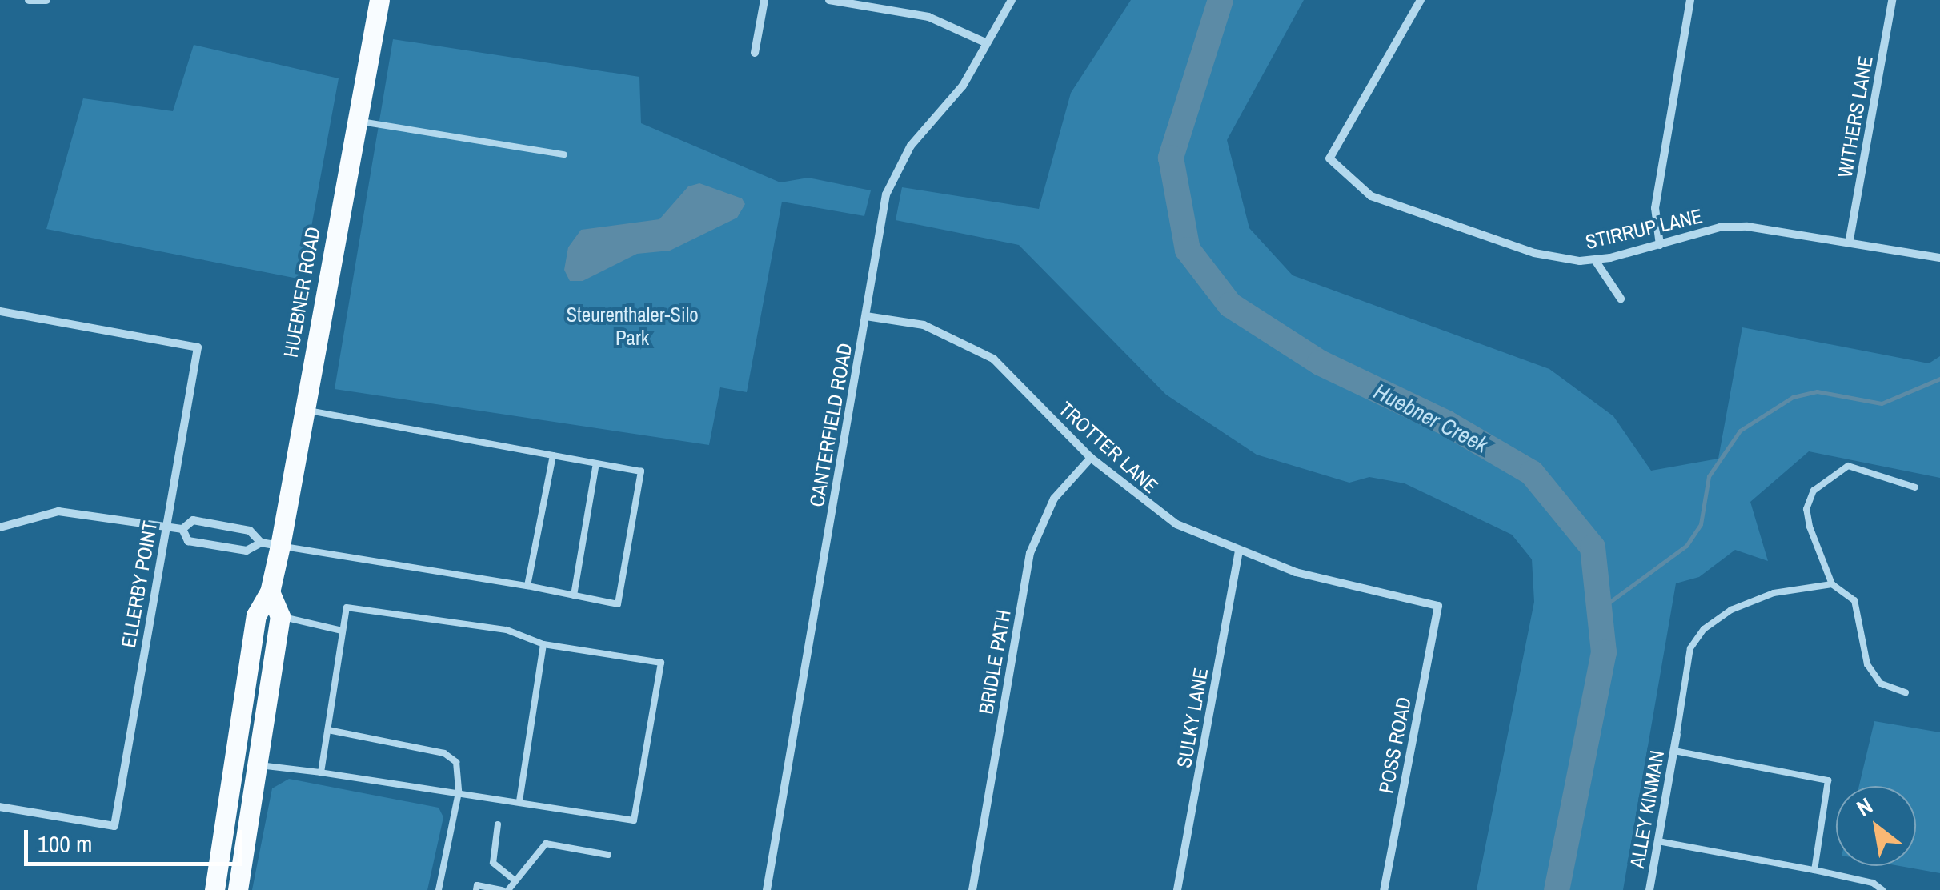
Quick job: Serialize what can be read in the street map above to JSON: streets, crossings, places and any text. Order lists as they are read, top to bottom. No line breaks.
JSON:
{"streets":{"main road":["HUEBNER ROAD"],"street":["WITHERS LANE","STIRRUP LANE","CANTERFIELD ROAD","TROTTER LANE","ELLERBY POINT","BRIDLE PATH","SULKY LANE","POSS ROAD","ALLEY KINMAN"]},"crossings":[["WITHERS LANE","STIRRUP LANE"],["CANTERFIELD ROAD","TROTTER LANE"],["TROTTER LANE","BRIDLE PATH"],["TROTTER LANE","SULKY LANE"],["TROTTER LANE","POSS ROAD"]],"water":["Huebner Creek"],"parks":["Steurenthaler-Silo Park"],"scale_bar":"100 m","north":"top left"}
